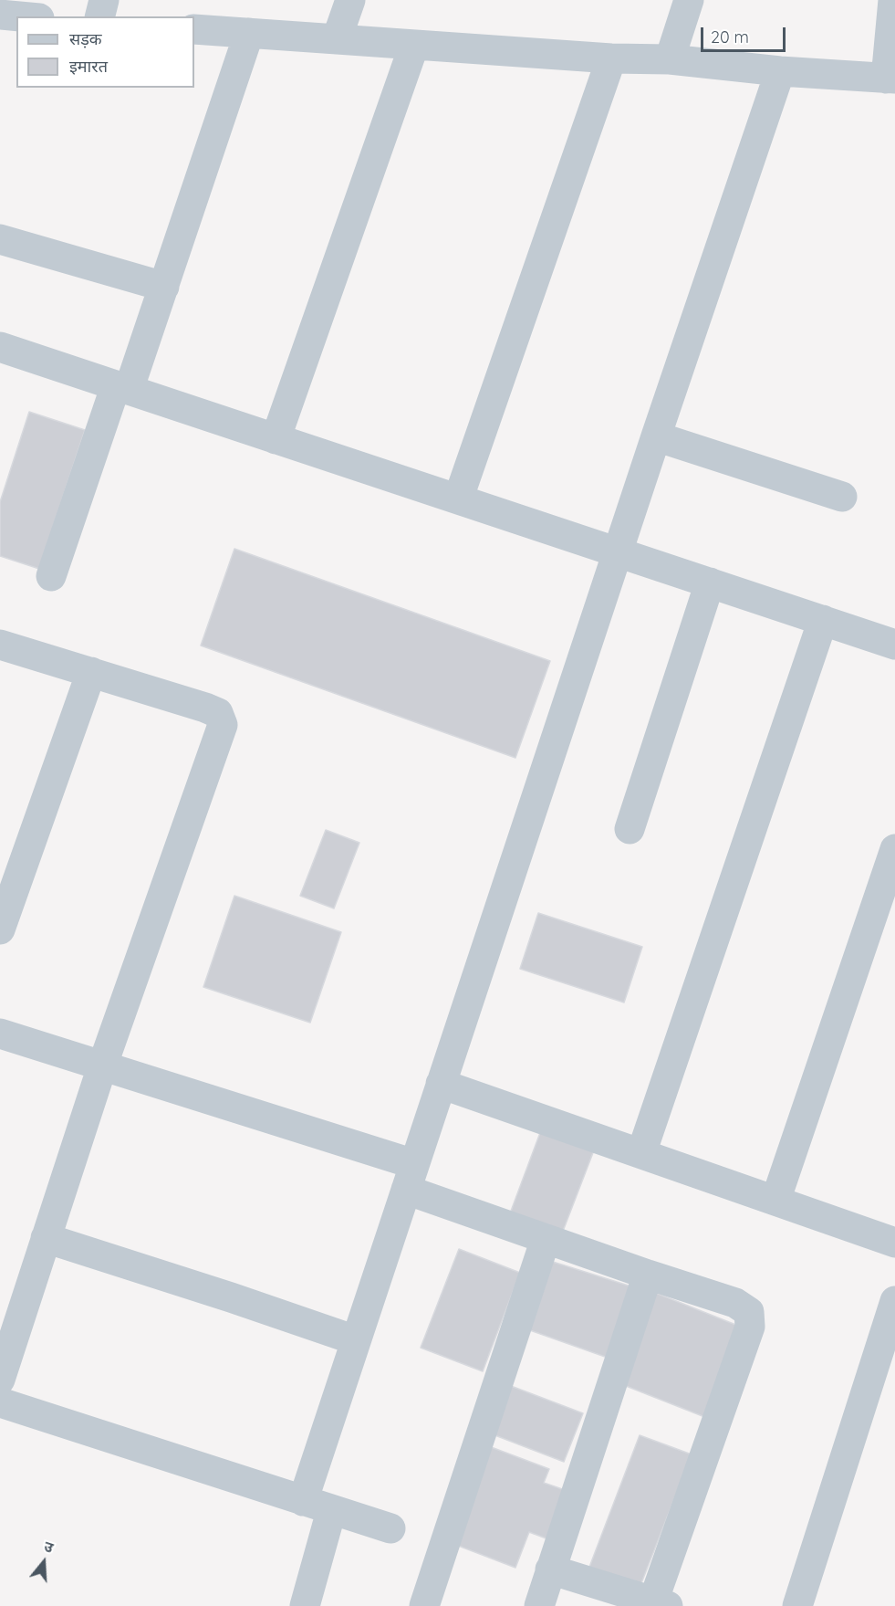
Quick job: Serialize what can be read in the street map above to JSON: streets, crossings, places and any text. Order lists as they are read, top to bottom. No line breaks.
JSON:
{"legend":["सड़क","इमारत"],"scale_bar":"20 m","north":"top"}
